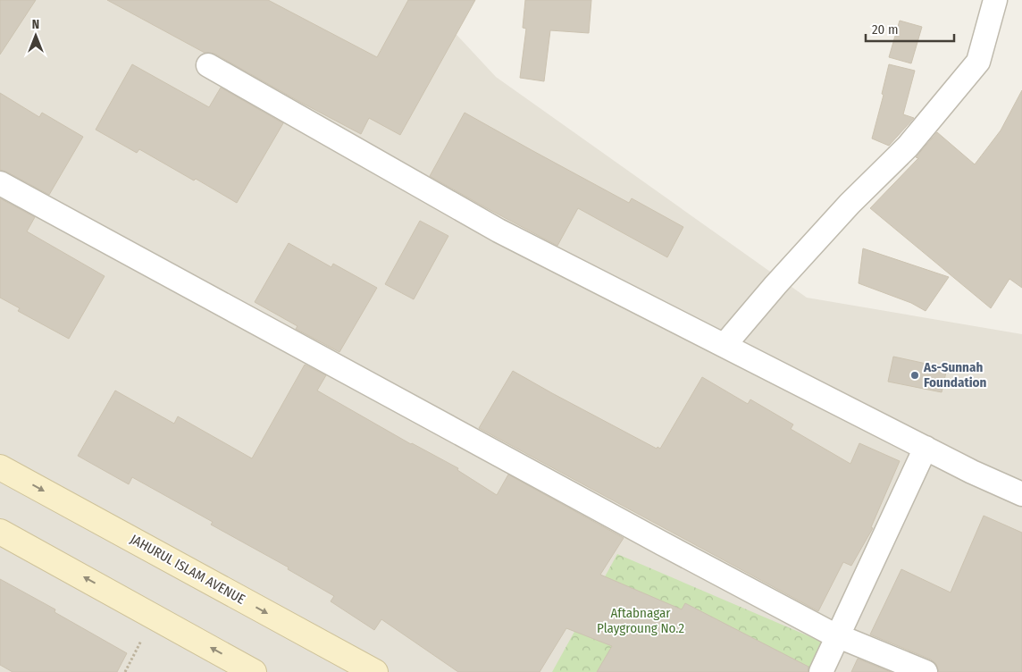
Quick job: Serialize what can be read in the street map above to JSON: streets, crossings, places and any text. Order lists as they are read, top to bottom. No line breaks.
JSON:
{"streets":{"street":["JAHURUL ISLAM AVENUE"]},"parks":["Aftabnagar Playgroung No.2"],"places":["As-Sunnah Foundation"],"scale_bar":"20 m","north":"top"}
